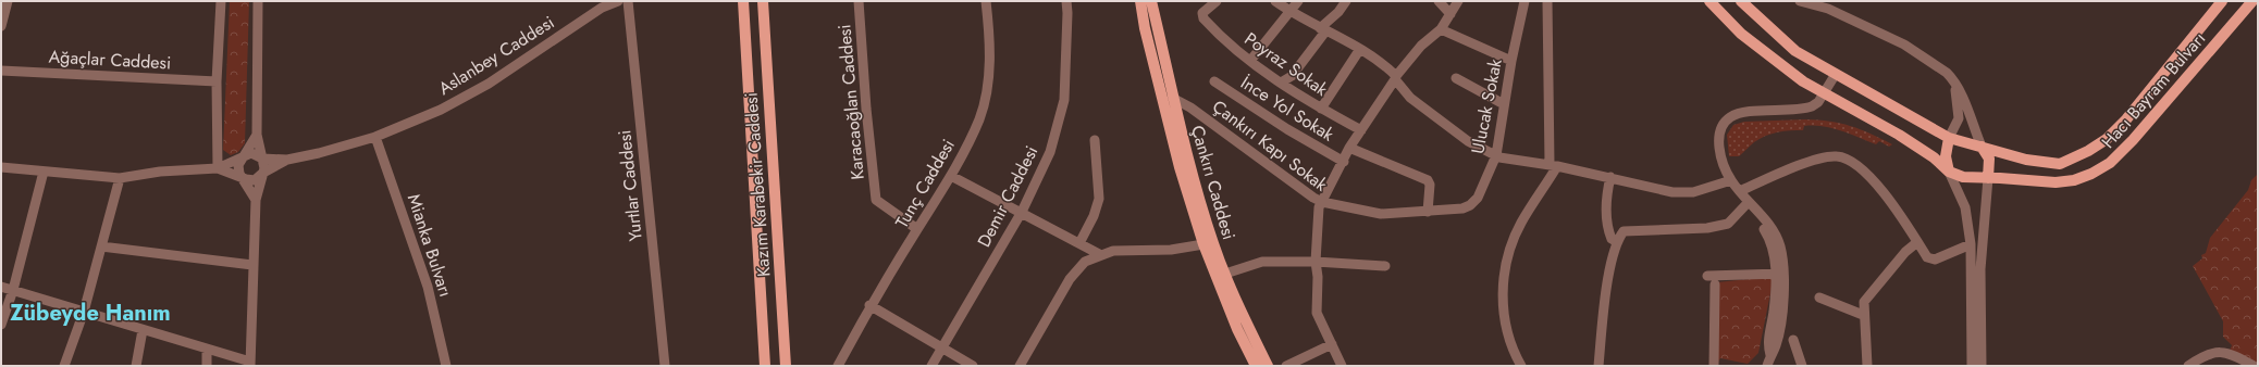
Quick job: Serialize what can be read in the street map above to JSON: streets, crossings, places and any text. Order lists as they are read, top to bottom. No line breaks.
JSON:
{"streets":{"main road":["Hacı Bayram Bulvarı","Çankırı Caddesi","Kazım Karabekir Caddesi"],"street":["Aslanbey Caddesi","Ağaçlar Caddesi","Poyraz Sokak","Karacaoğlan Caddesi","Ulucak Sokak","İnce Yol Sokak","Çankırı Kapı Sokak","Tunç Caddesi","Yurtlar Caddesi","Demir Caddesi","Mianka Bulvarı"]},"crossings":[["Aslanbey Caddesi","Mianka Bulvarı"],["Karacaoğlan Caddesi","Tunç Caddesi"],["Çankırı Kapı Sokak","Çankırı Caddesi"]],"districts":["Zübeyde Hanım"]}
